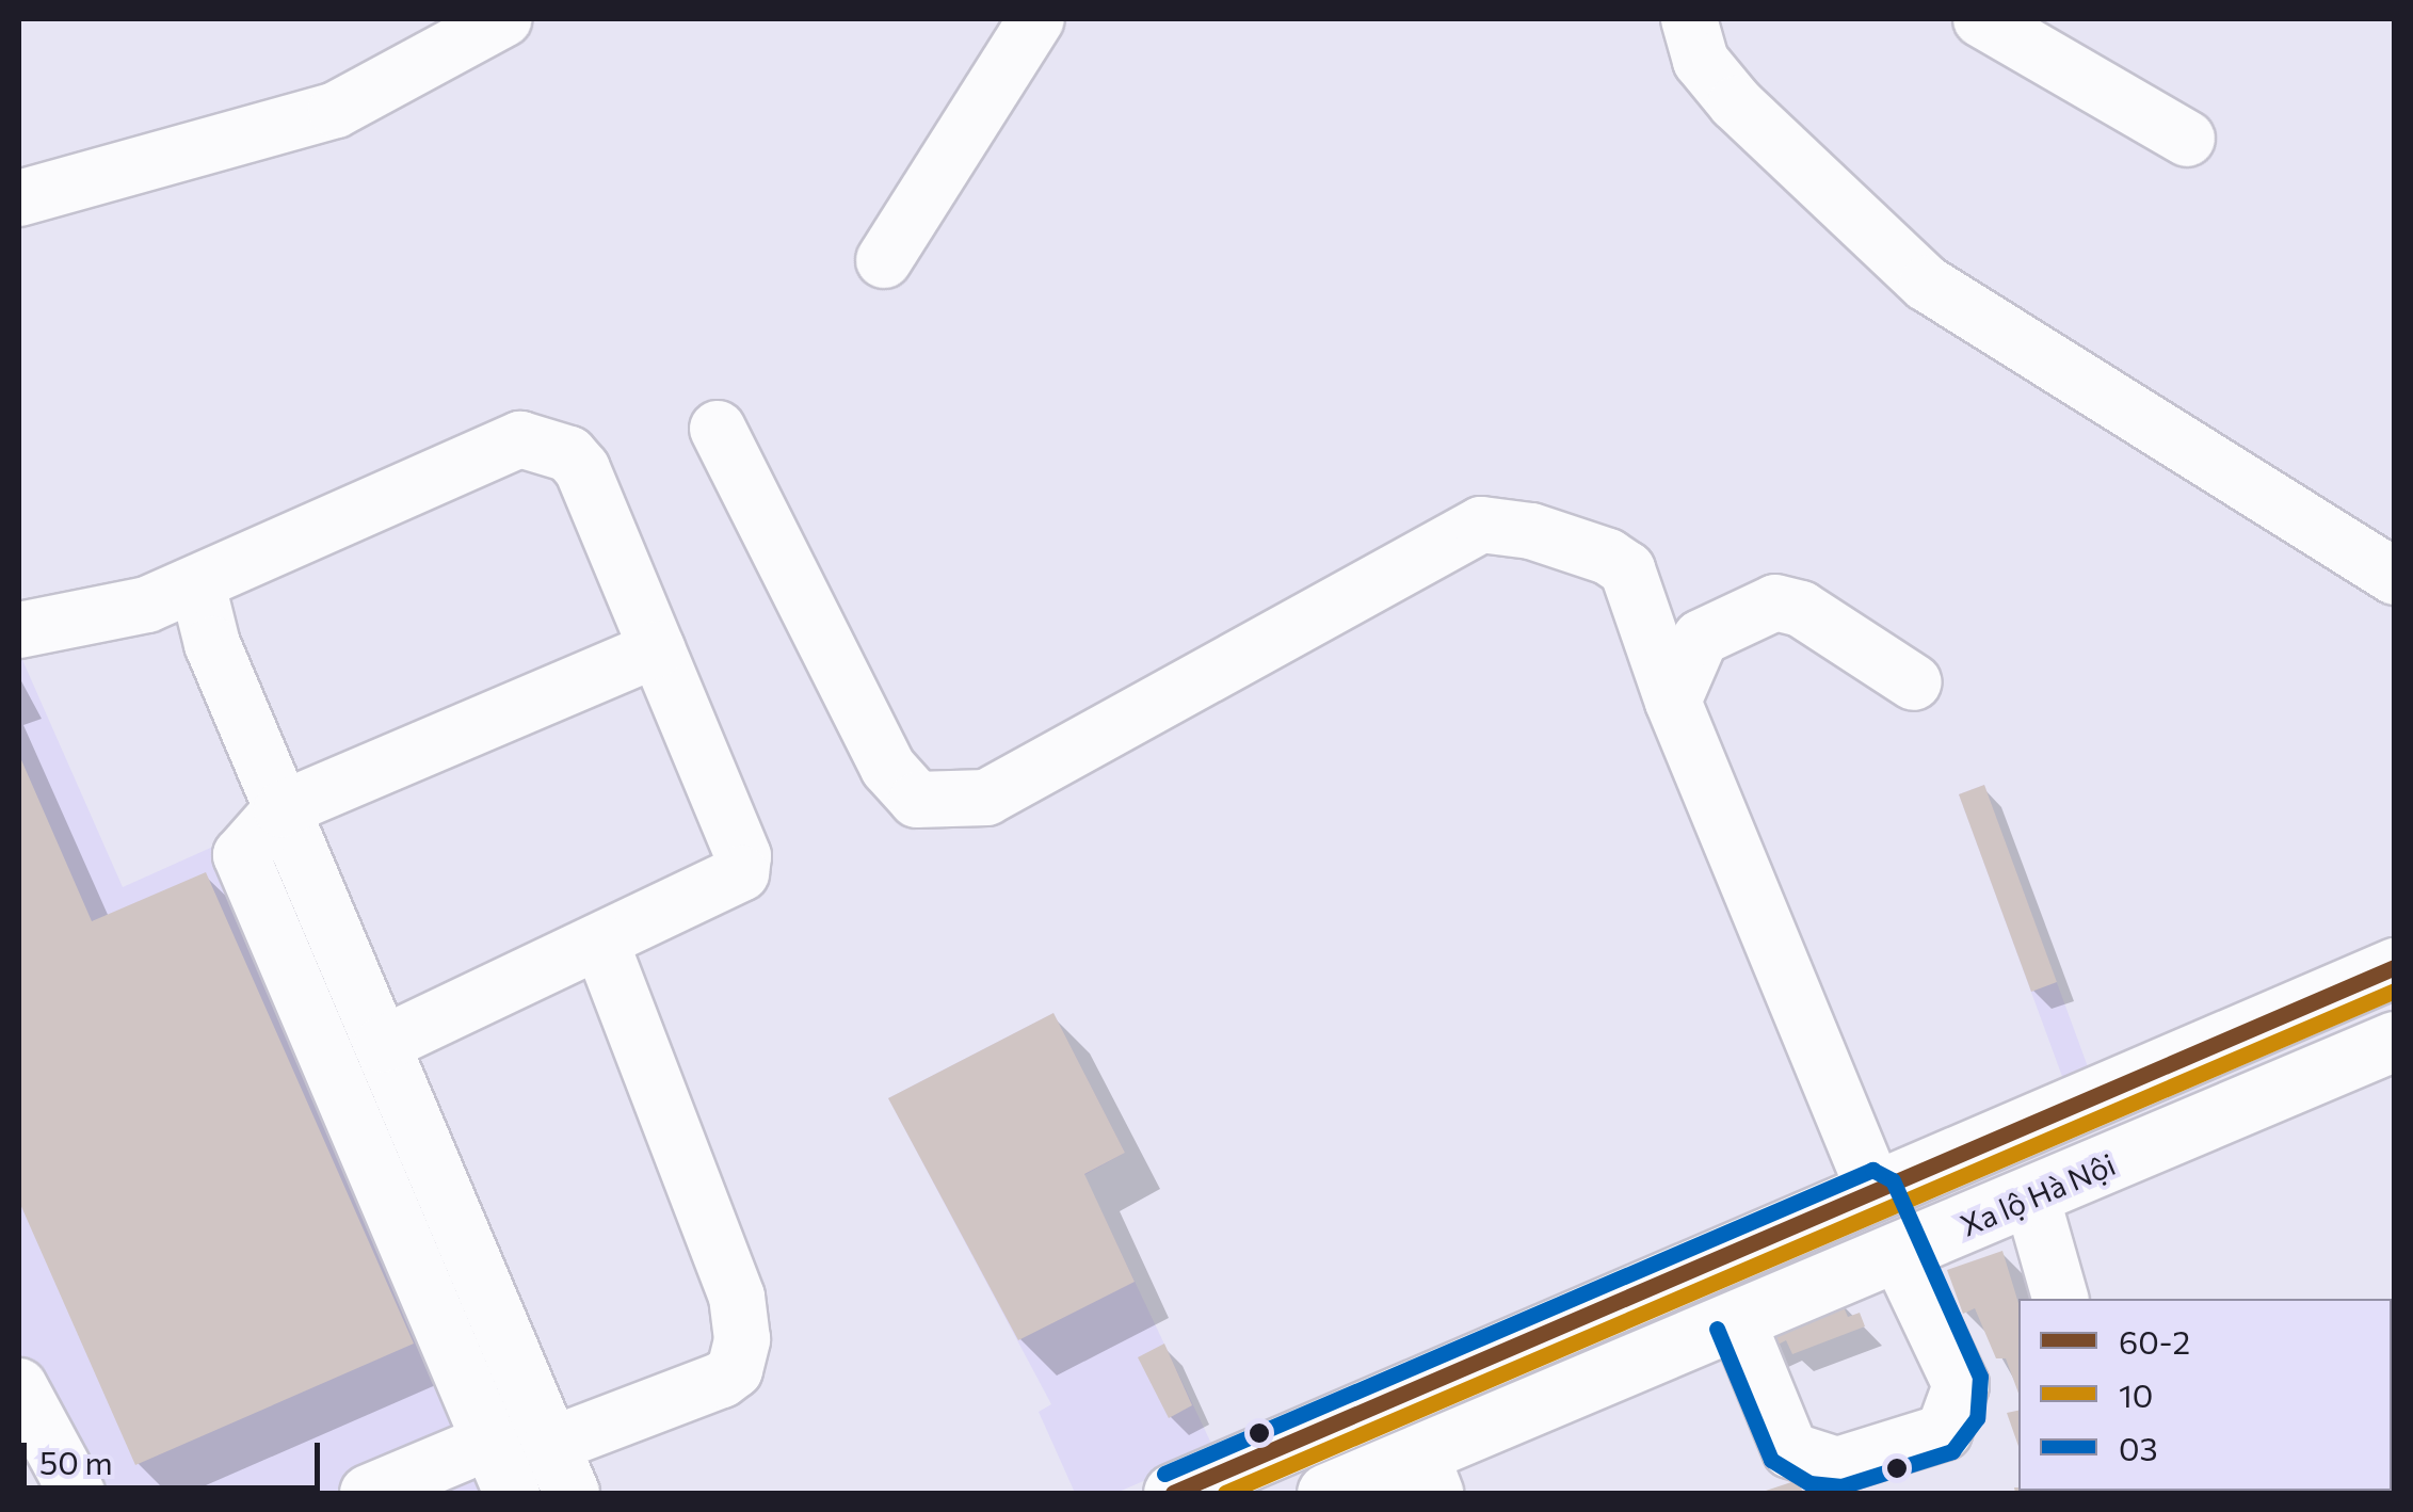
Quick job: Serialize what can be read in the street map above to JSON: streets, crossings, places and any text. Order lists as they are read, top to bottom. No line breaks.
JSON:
{"streets":{"highway":["Xa lộ Hà Nội"]},"lines":["transit line 60-2","transit line 10","transit line 03"],"legend":["60-2","10","03"],"scale_bar":"50 m"}
